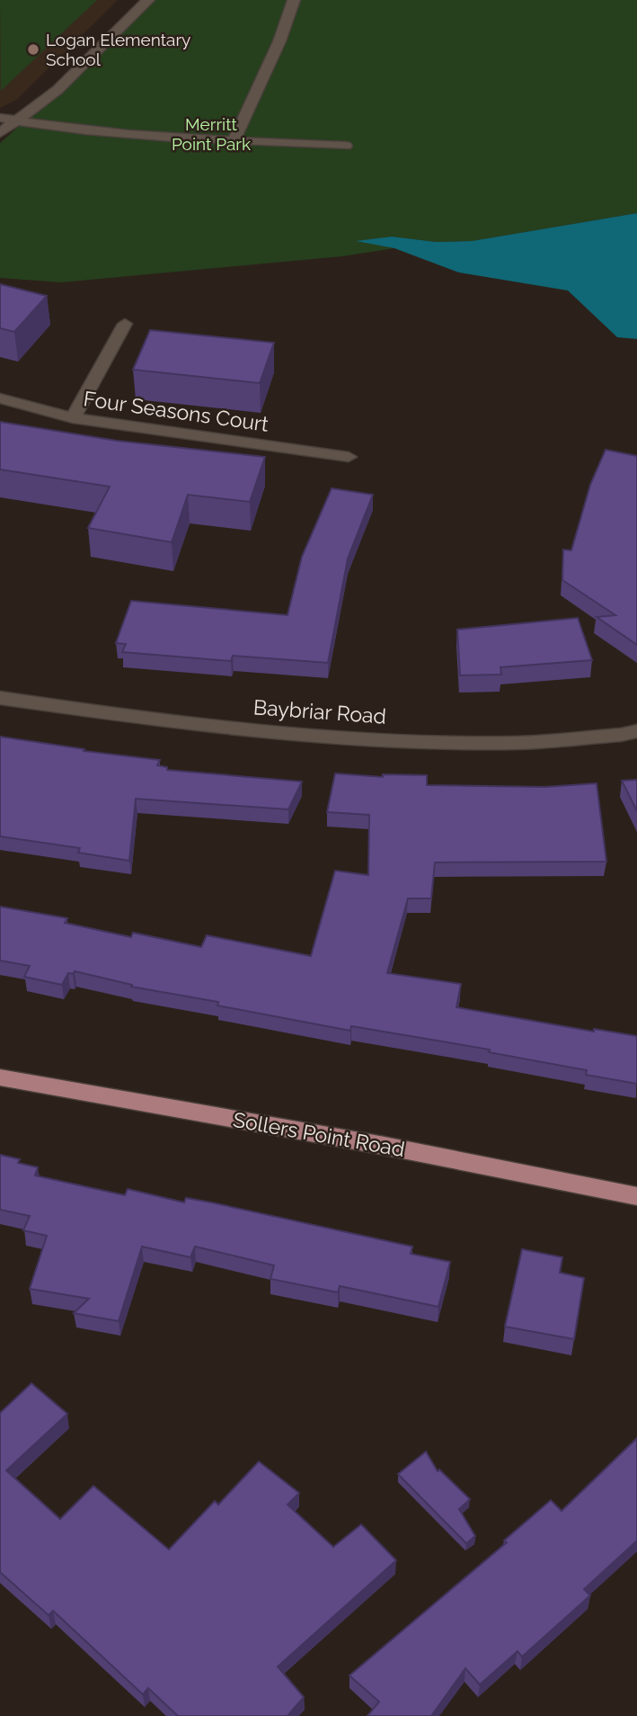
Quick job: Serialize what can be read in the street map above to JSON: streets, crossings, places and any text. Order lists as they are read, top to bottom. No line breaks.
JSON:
{"streets":{"main road":["Sollers Point Road"],"street":["Four Seasons Court","Baybriar Road"]},"parks":["Merritt Point Park"],"places":["Logan Elementary School"]}
